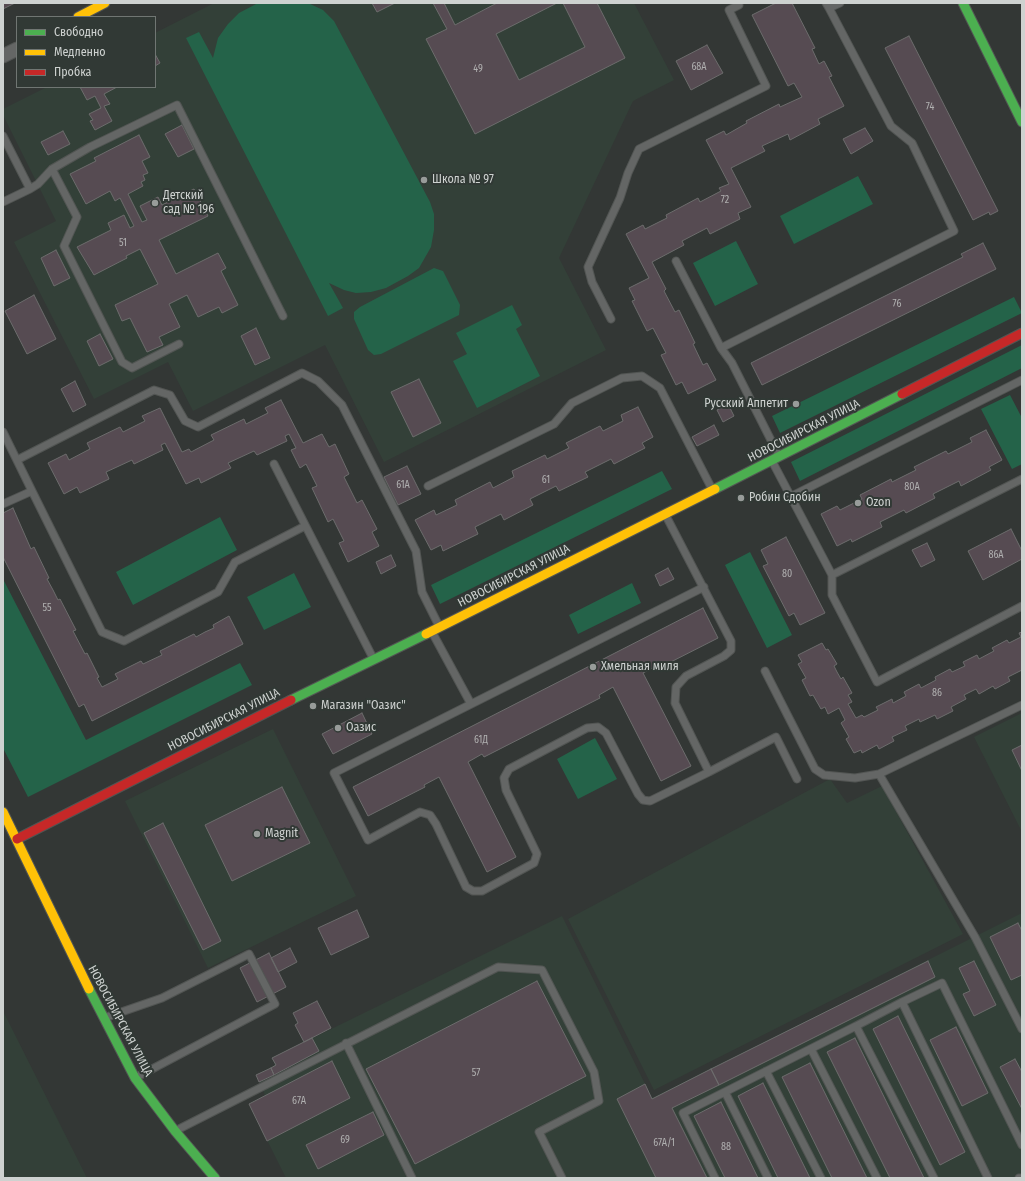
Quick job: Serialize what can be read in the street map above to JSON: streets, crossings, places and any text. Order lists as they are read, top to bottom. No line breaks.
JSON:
{"streets":{"street":["НОВОСИБИРСКАЯ УЛИЦА"]},"places":["Школа № 97","Детский сад № 196","Русский Аппетит","Робин Сдобин","Ozon","Хмельная миля","Магазин \"Оазис\"","Оазис","Magnit"],"house_numbers":["68А","49","74","72","51","76","61","61А","80А","86А","80","55","86","61Д","57","67А","69","67А/1","88"],"legend":["Свободно","Медленно","Пробка"]}
